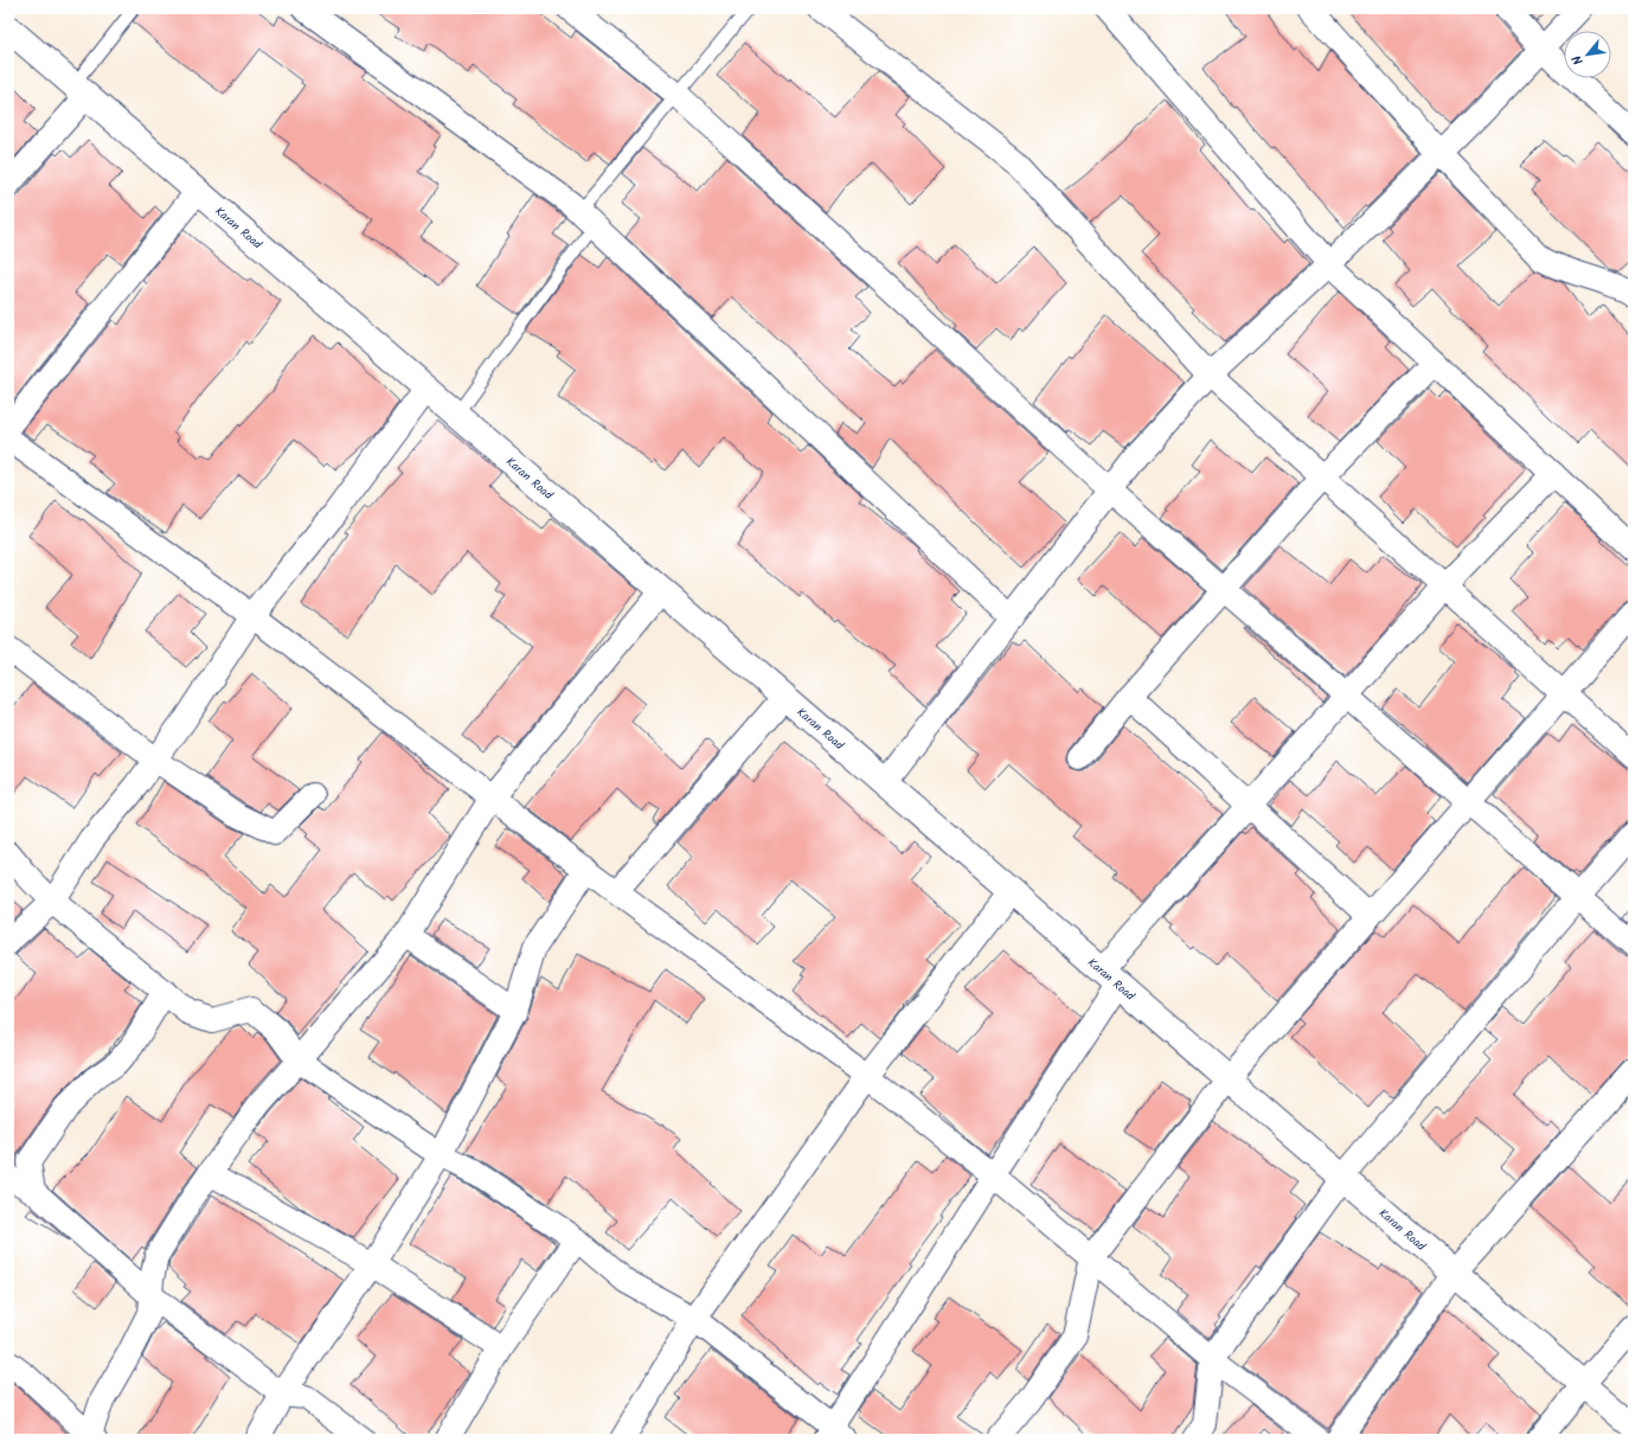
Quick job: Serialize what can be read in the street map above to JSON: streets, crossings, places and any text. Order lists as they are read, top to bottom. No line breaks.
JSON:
{"streets":{"street":["Karan Road"]},"north":"bottom left"}
